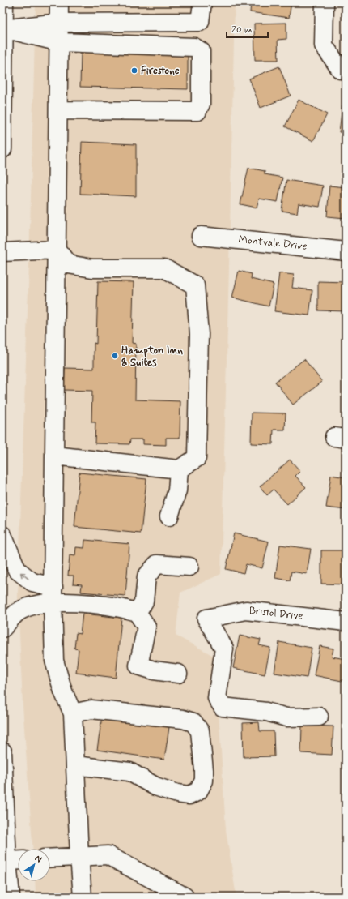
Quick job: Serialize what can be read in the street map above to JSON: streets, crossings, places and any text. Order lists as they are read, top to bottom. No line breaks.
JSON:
{"streets":{"street":["Montvale Drive","Bristol Drive"]},"places":["Firestone","Hampton Inn & Suites"],"scale_bar":"20 m","north":"top right"}
